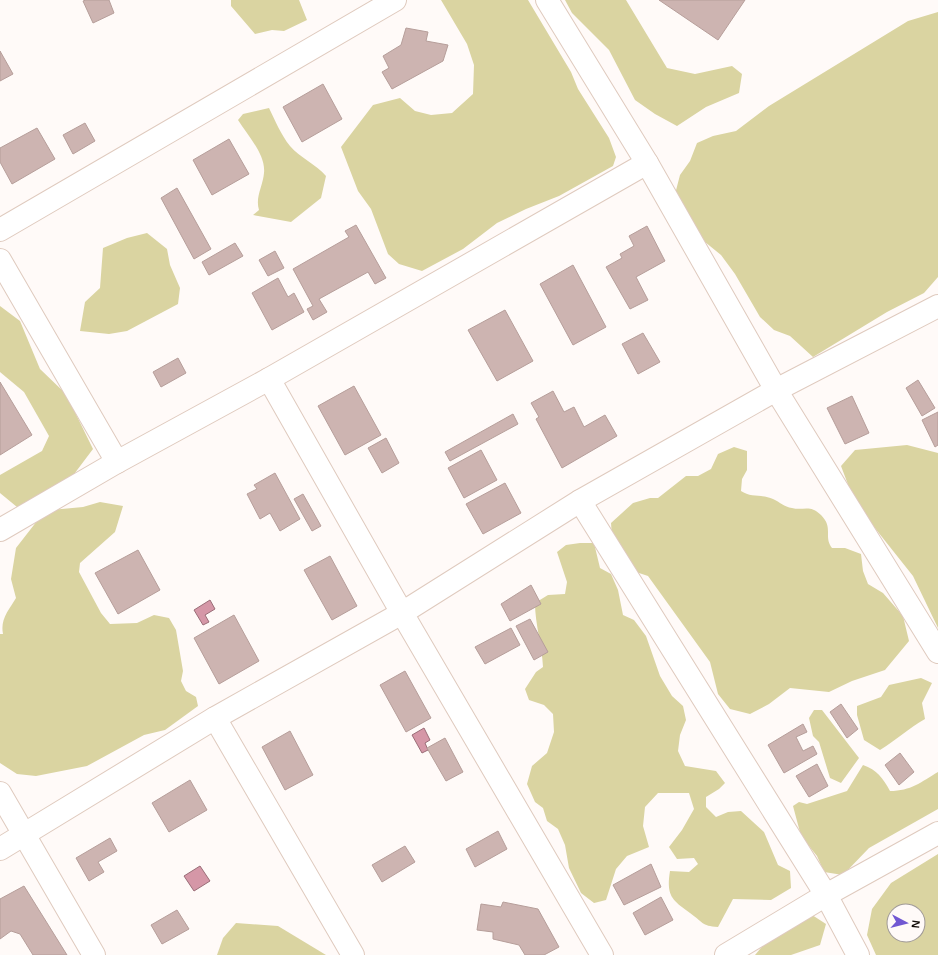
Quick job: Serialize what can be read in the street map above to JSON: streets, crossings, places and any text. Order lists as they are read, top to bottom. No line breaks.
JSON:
{"north":"right"}
